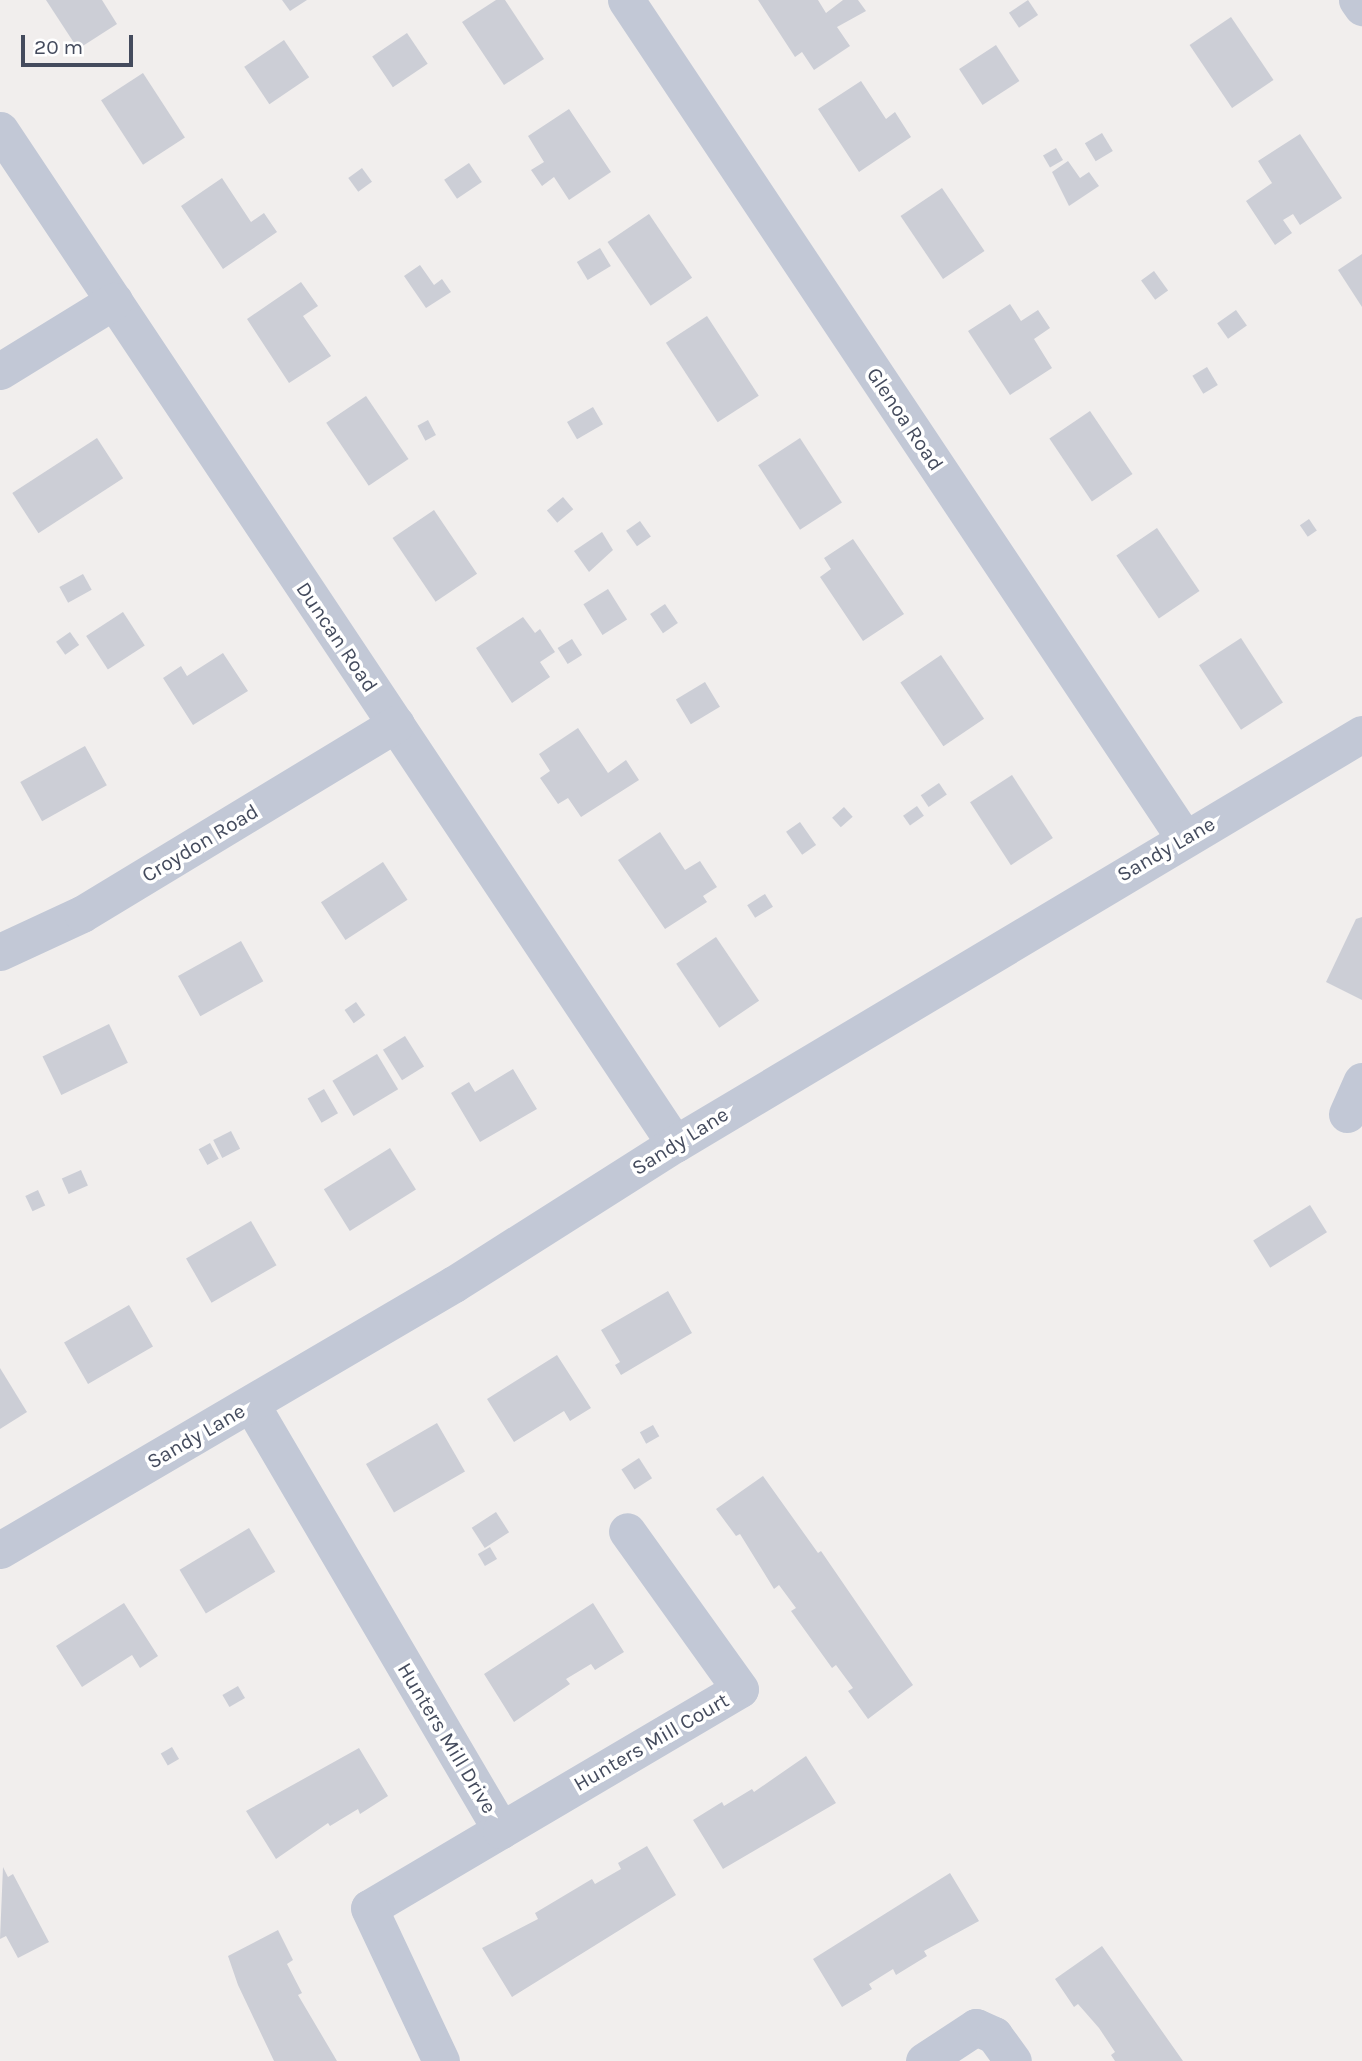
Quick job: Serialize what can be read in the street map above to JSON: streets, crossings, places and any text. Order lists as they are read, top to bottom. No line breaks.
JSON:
{"streets":{"street":["Glenoa Road","Duncan Road","Croydon Road","Sandy Lane","Hunters Mill Drive","Hunters Mill Court"]},"crossings":[["Glenoa Road","Sandy Lane"],["Duncan Road","Croydon Road"],["Duncan Road","Sandy Lane"],["Sandy Lane","Hunters Mill Drive"],["Hunters Mill Drive","Hunters Mill Court"]],"scale_bar":"20 m"}
